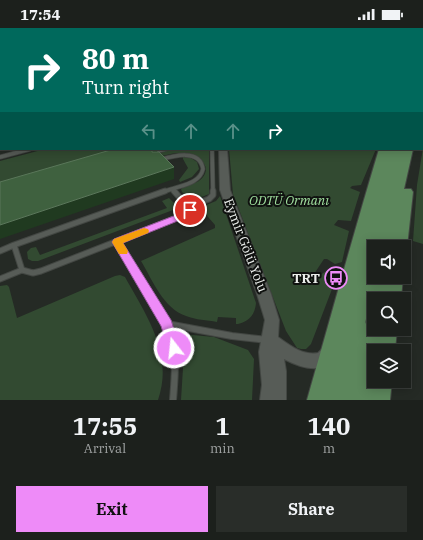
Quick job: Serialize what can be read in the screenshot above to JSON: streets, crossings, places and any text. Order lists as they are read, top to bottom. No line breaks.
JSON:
{"streets":{"street":["Eymir Gölü Yolu"]},"parks":["ODTÜ Ormanı"],"places":{"bus stop":["TRT"]},"page":{"status":"17:54","turn":["80 m","Turn right"],"eta":["17:55","Arrival","1","min","140","m"],"buttons":["Exit","Share"]}}
